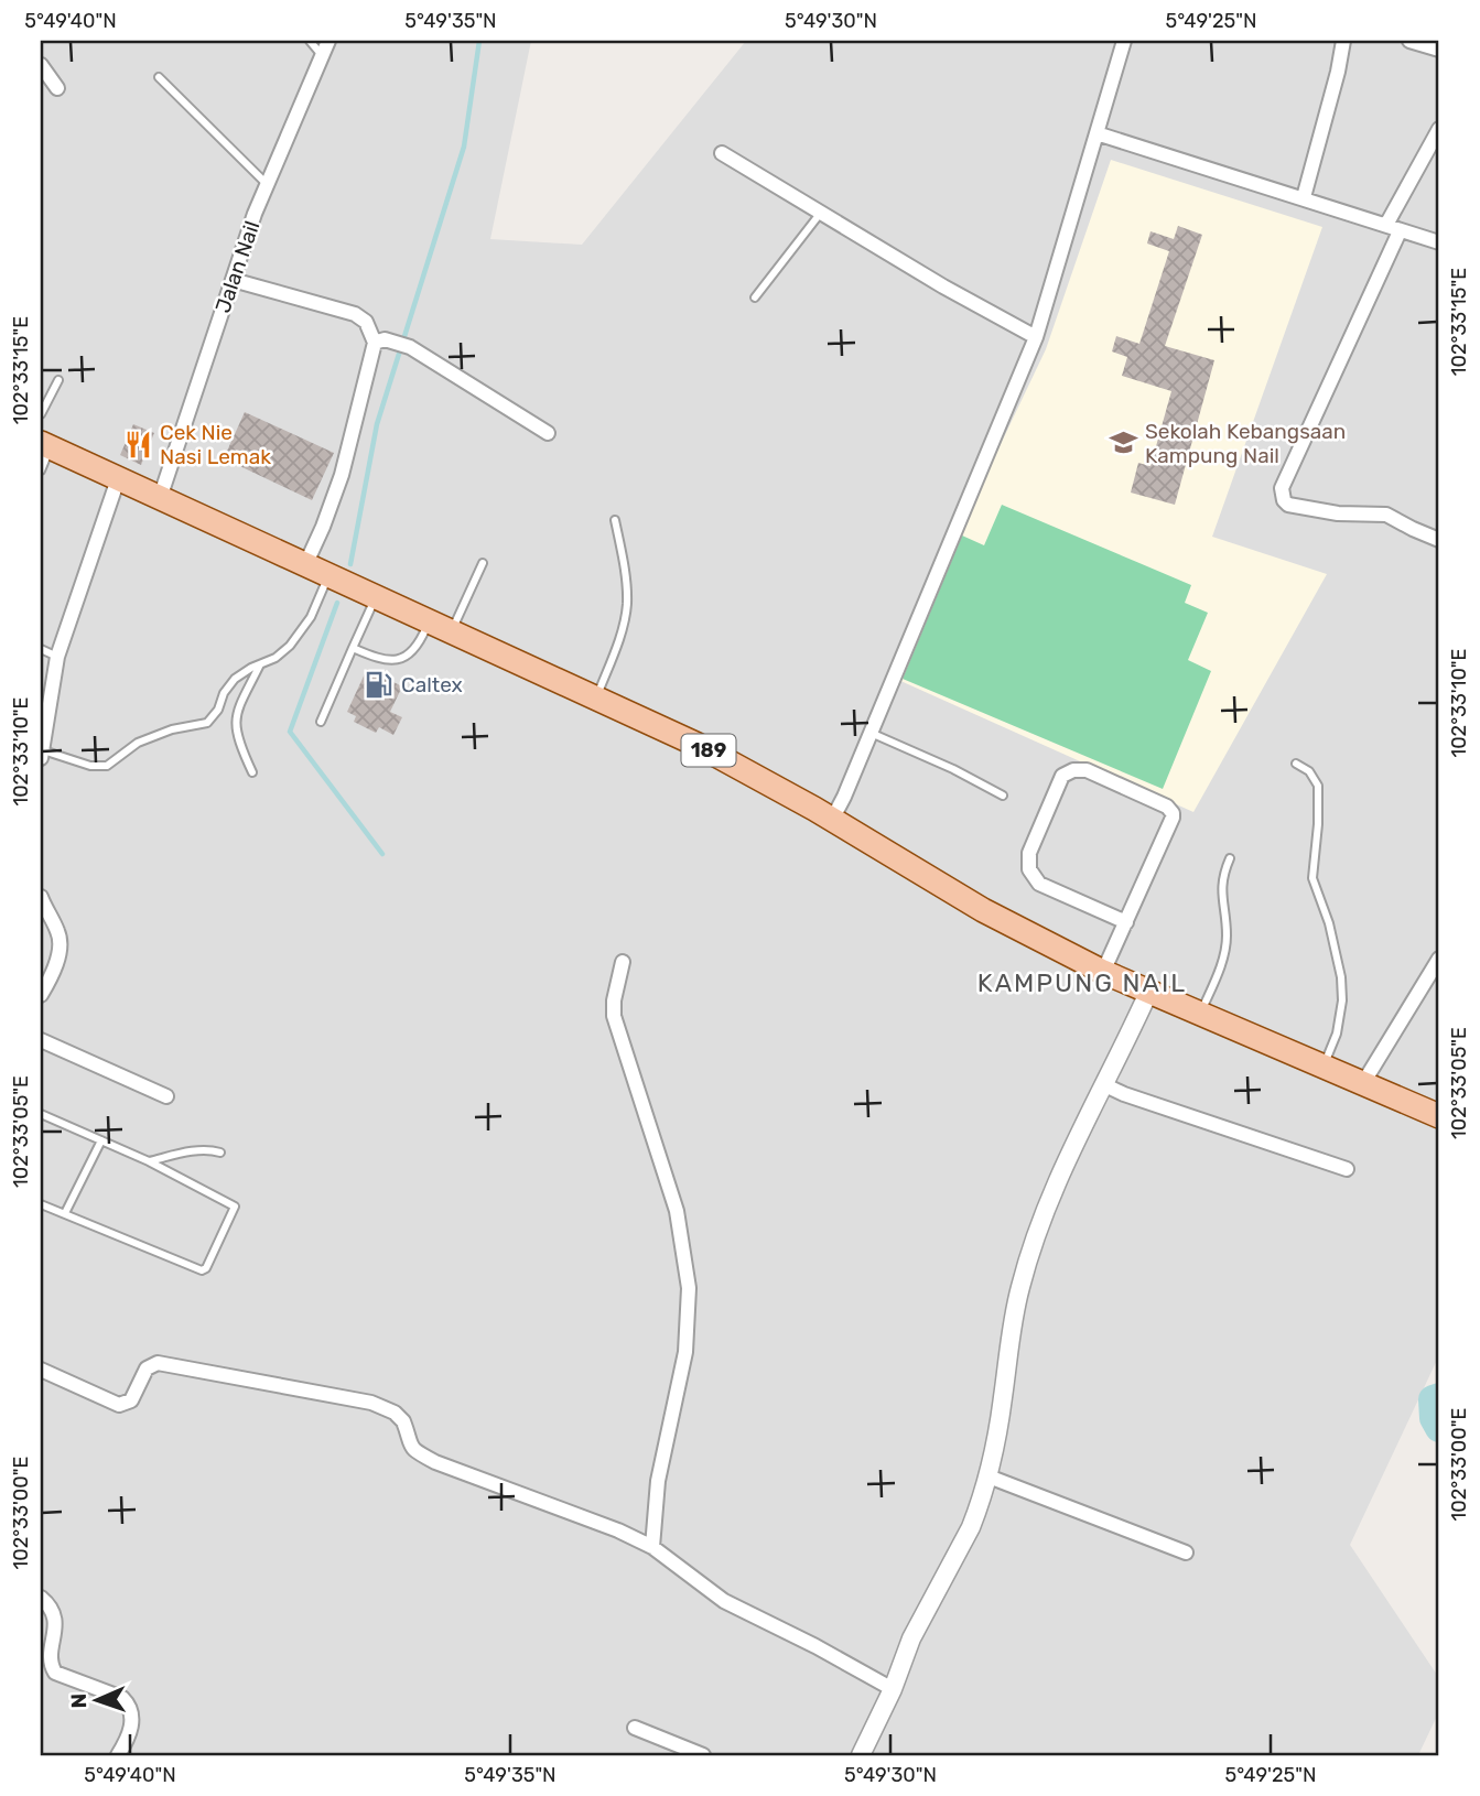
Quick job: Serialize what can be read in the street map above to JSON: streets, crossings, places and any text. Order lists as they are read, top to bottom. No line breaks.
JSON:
{"streets":{"main road":["189"],"street":["Jalan Nail"]},"crossings":[["Jalan Nail","189"]],"districts":["KAMPUNG NAIL"],"places":{"school or university":["Sekolah Kebangsaan Kampung Nail"],"restaurant":["Cek Nie Nasi Lemak"],"fuel station":["Caltex"]},"north":"left","coordinates":["5°49'40\"N","5°49'35\"N","5°49'30\"N","5°49'25\"N","102°33'15\"E","102°33'10\"E","102°33'05\"E","102°33'00\"E"]}
